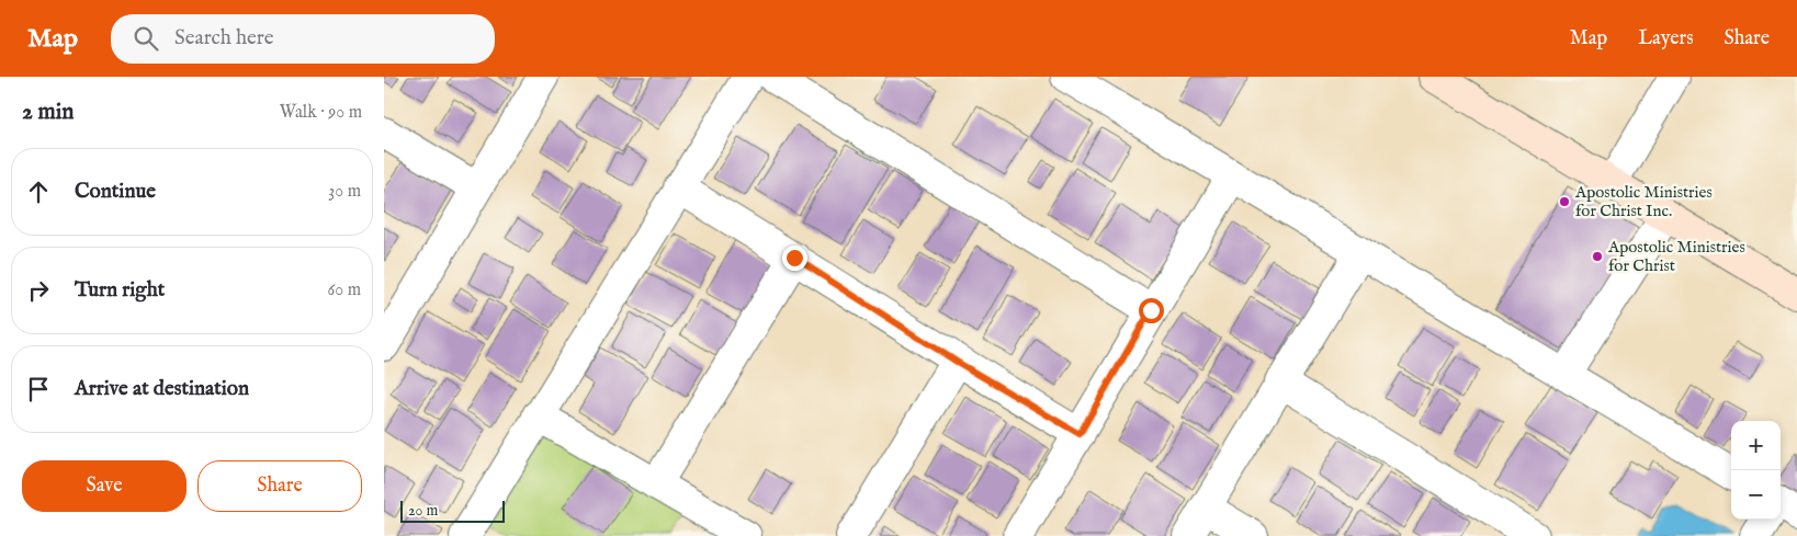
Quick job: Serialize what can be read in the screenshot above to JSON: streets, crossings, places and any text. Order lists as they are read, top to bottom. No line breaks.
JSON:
{"places":["Apostolic Ministries for Christ Inc.","Apostolic Ministries for Christ"],"scale_bar":"20 m","page":{"header":"Map","search":"Search here","nav":["Map","Layers","Share"],"heading":["2 min","Walk · 90 m"],"list":[["Continue","30 m"],["Turn right","60 m"],"Arrive at destination"],"map_buttons":["+","−"],"buttons":["Save","Share"],"scale":"20 m"}}
